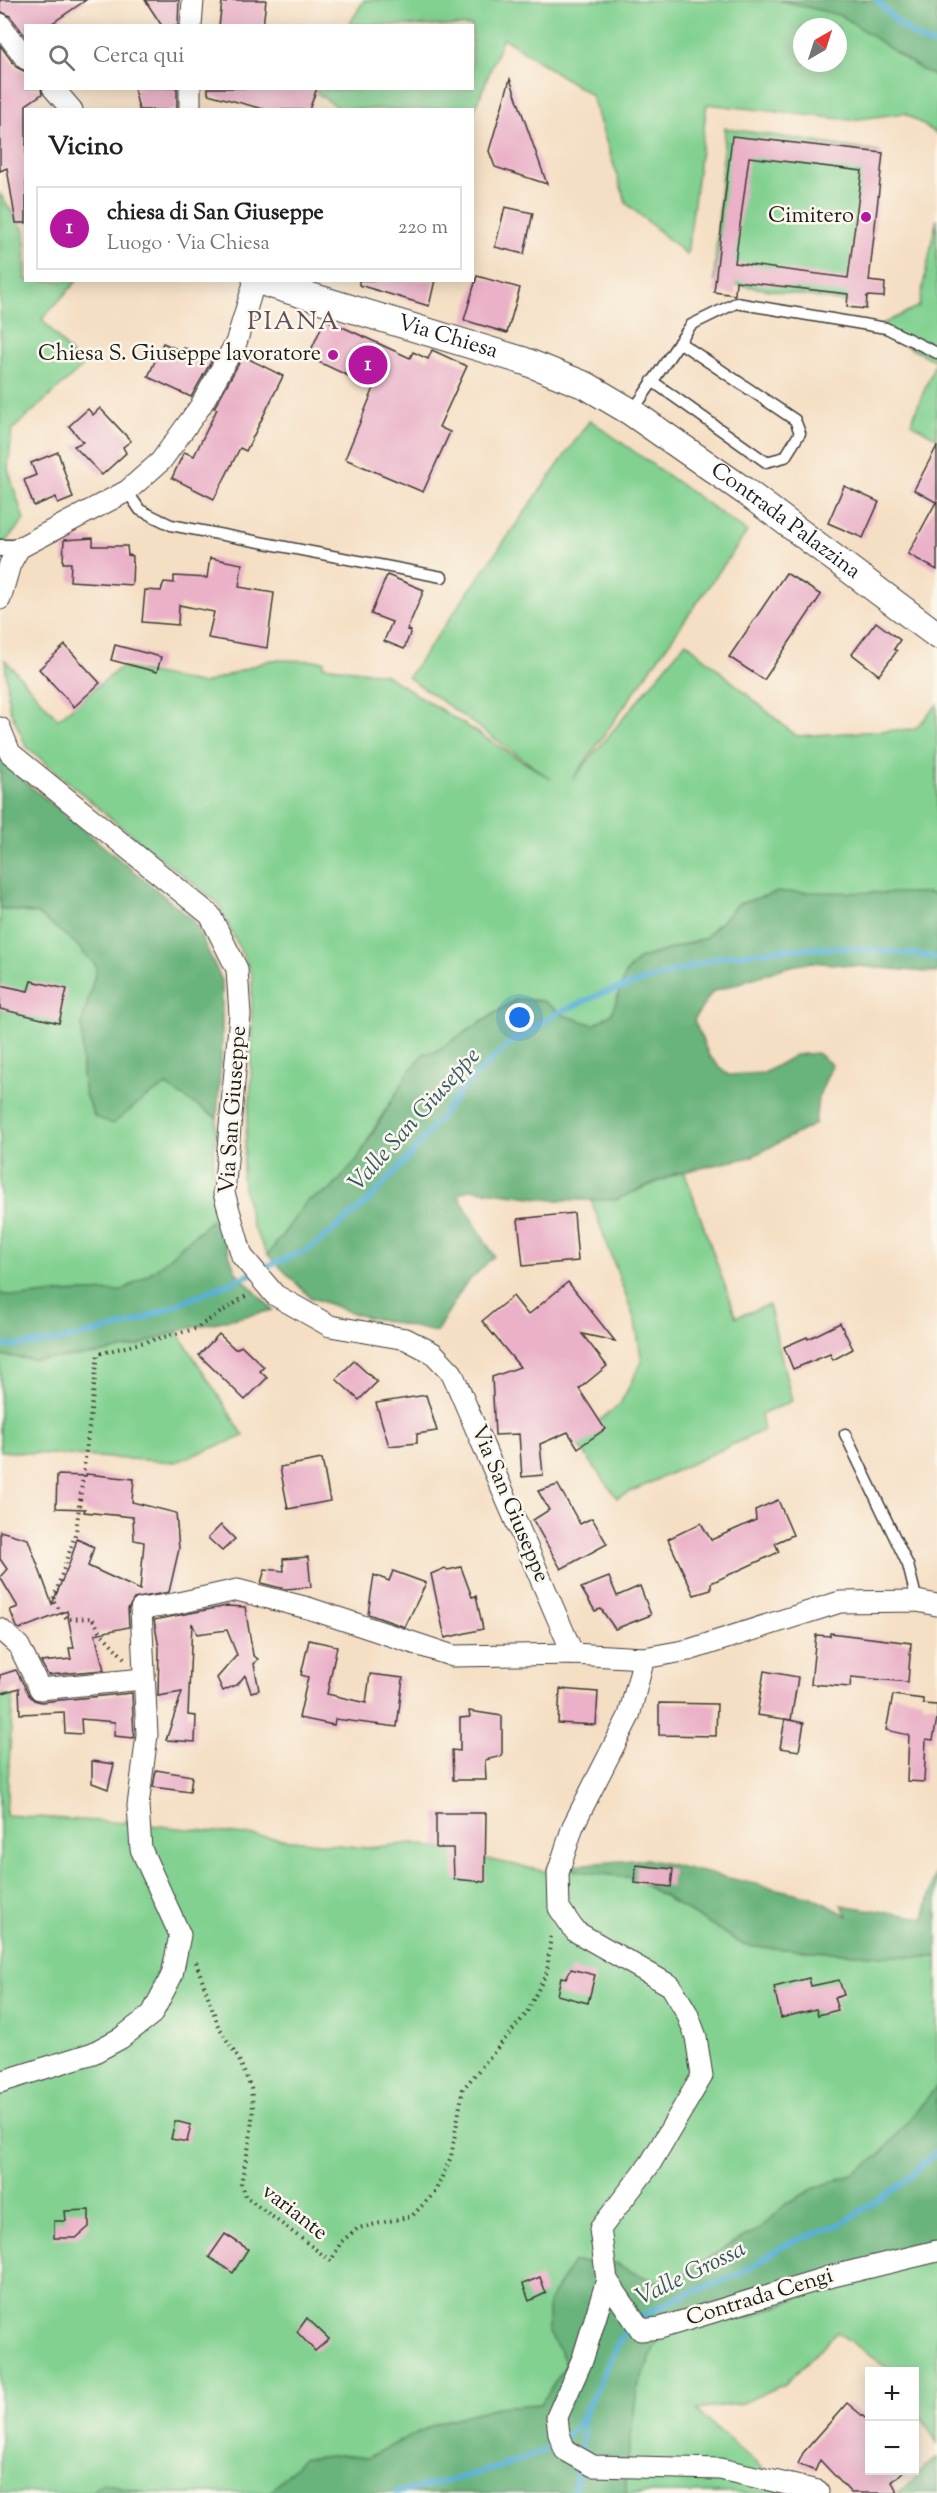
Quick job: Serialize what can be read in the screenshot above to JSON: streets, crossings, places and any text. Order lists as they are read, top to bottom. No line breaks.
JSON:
{"streets":{"street":["Via Chiesa","Contrada Palazzina","Via San Giuseppe","Contrada Cengi"],"path":["variante"]},"crossings":[["Via Chiesa","Contrada Palazzina"]],"districts":["PIANA"],"water":["Valle San Giuseppe","Valle Grossa"],"places":["Cimitero","Chiesa S. Giuseppe lavoratore"],"north":"top right","page":{"search":"Cerca qui","heading":"Vicino","list":[{"mark":"1","name":"chiesa di San Giuseppe","note":"Luogo · Via Chiesa","value":"220 m"}],"pins":"1","map_buttons":["+","−"]}}
